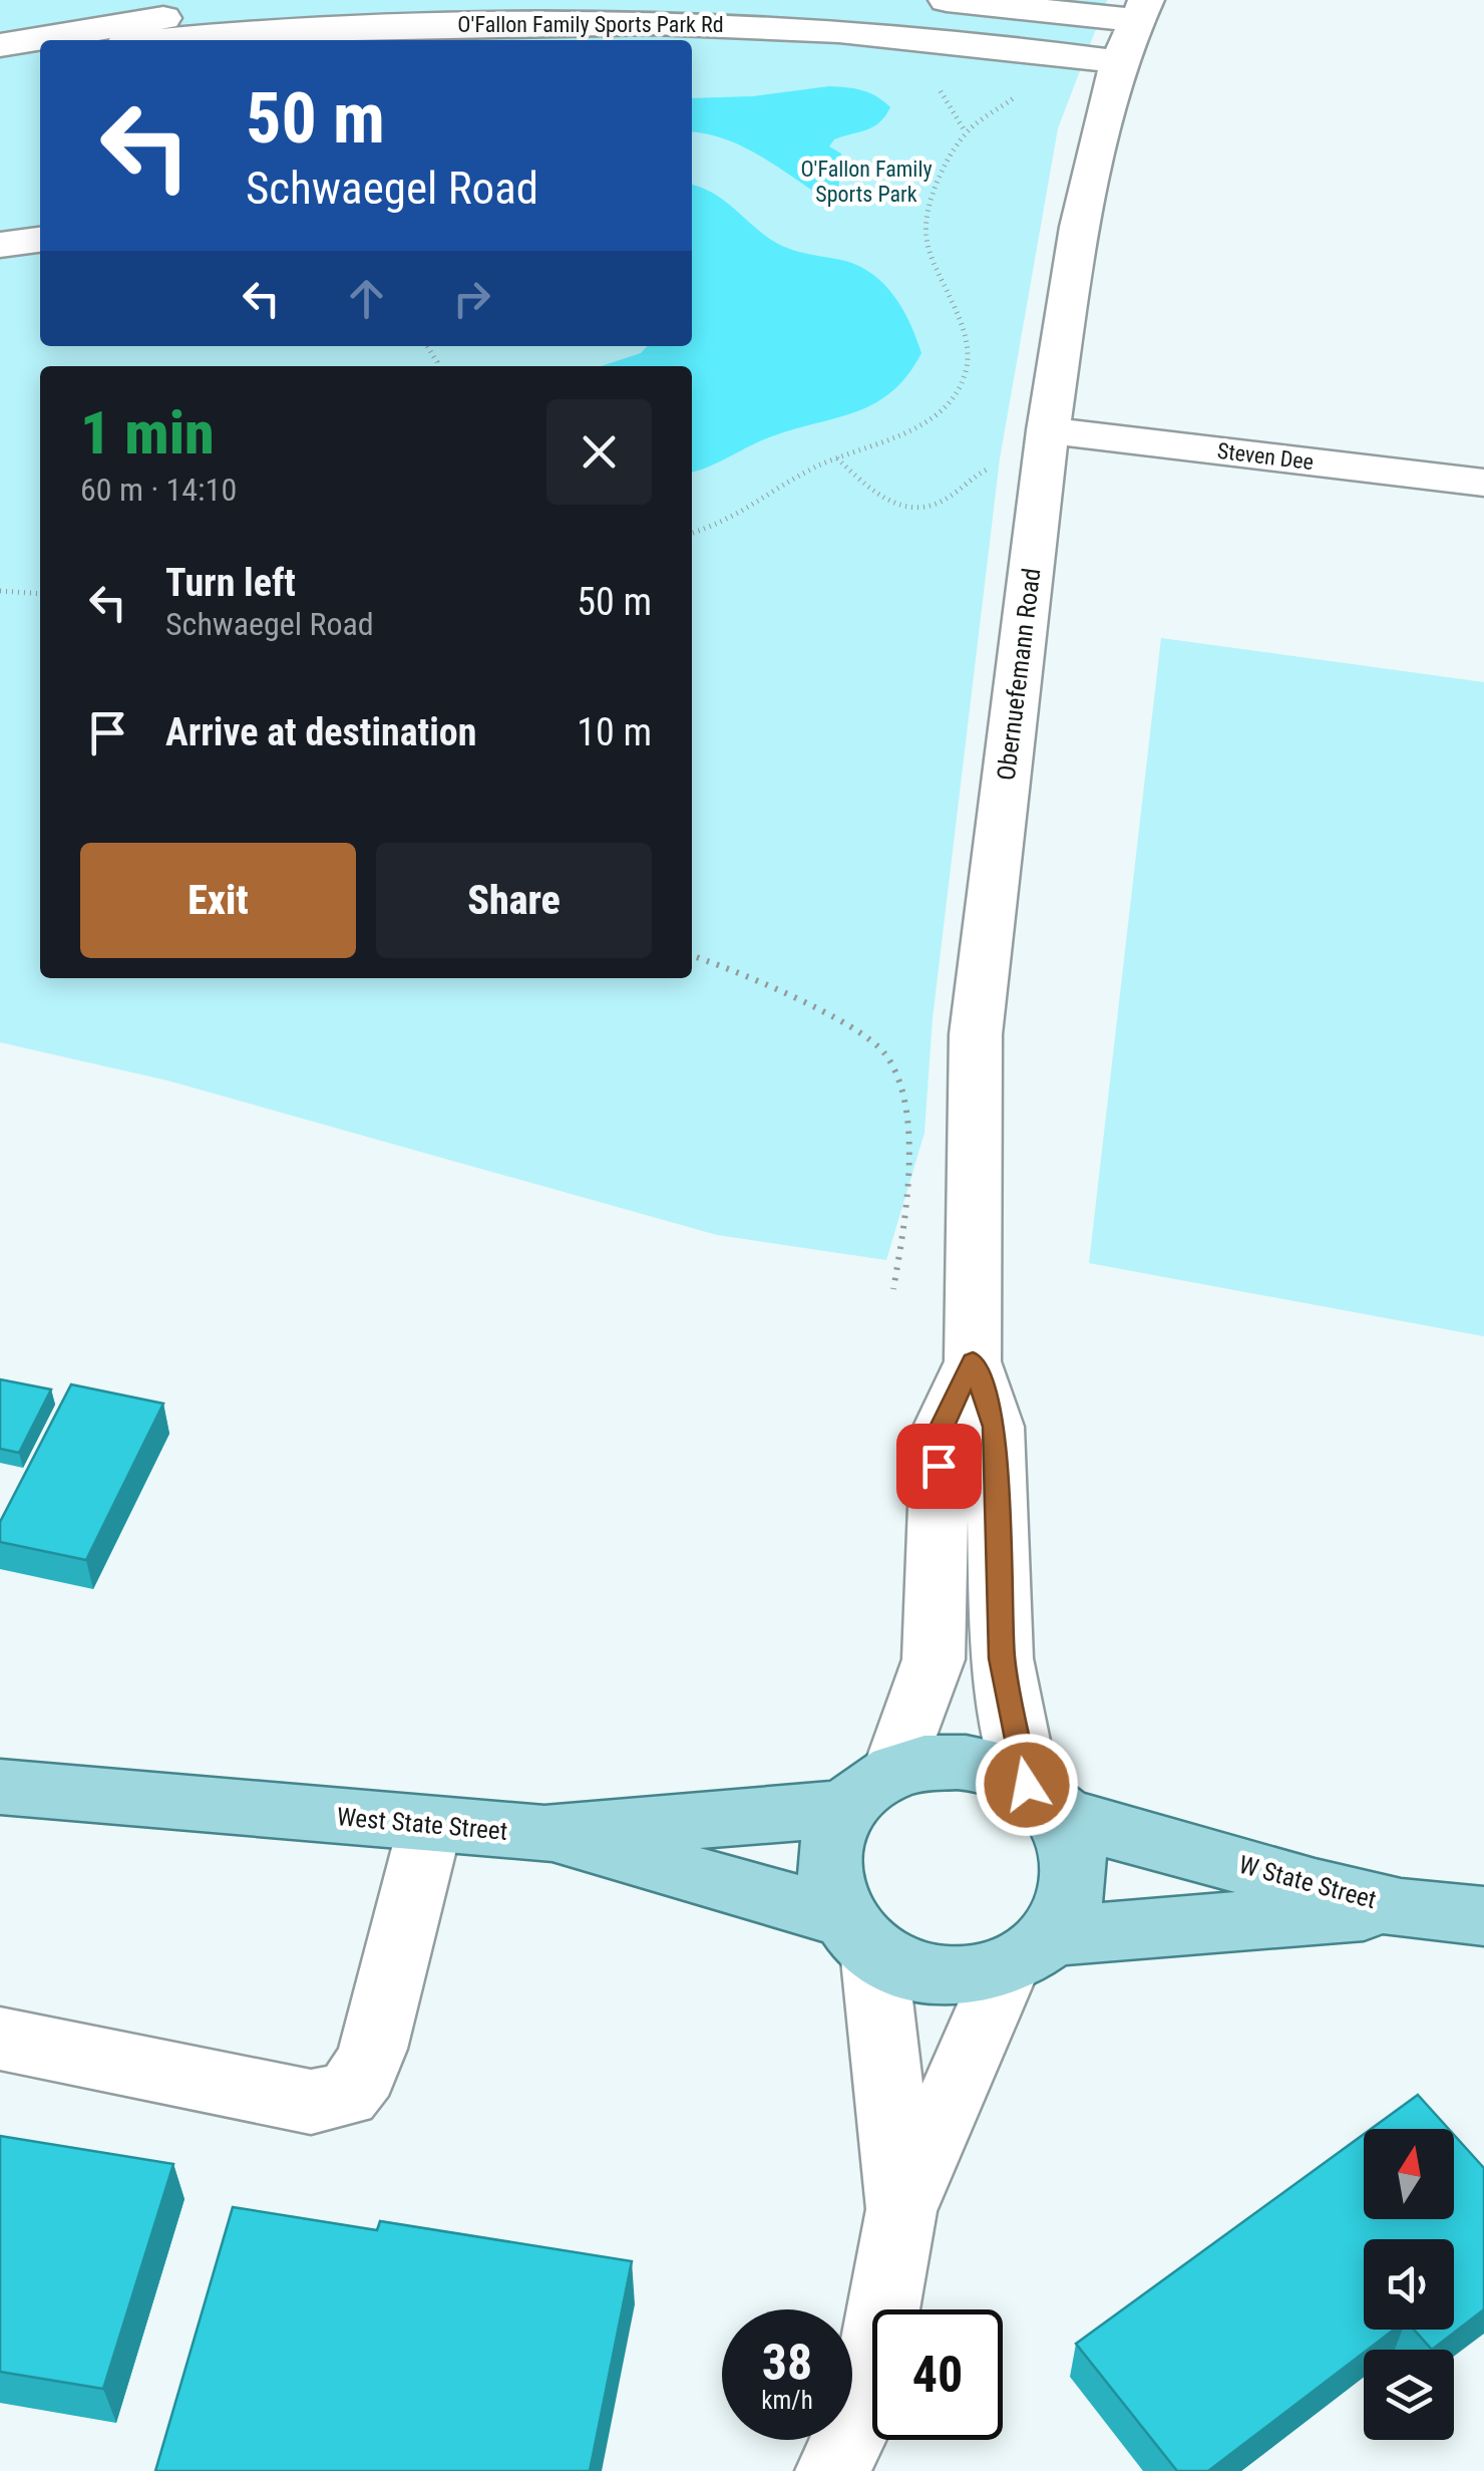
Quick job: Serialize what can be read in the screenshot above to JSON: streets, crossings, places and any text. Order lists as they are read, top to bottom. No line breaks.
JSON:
{"streets":{"main road":["West State Street","W State Street"],"street":["O'Fallon Family Sports Park Rd","Steven Dee","Obernuefemann Road"]},"crossings":[["O'Fallon Family Sports Park Rd","Obernuefemann Road"],["Steven Dee","Obernuefemann Road"],["West State Street","W State Street"]],"parks":["O'Fallon Family Sports Park"],"north":"top","page":{"turn":["50 m","Schwaegel Road"],"heading":["1 min","60 m · 14:10"],"list":[{"name":"Turn left","note":"Schwaegel Road","value":"50 m"},{"name":"Arrive at destination","value":"10 m"}],"buttons":["Exit","Share"],"speed":"38 km/h","limit":"40"}}
